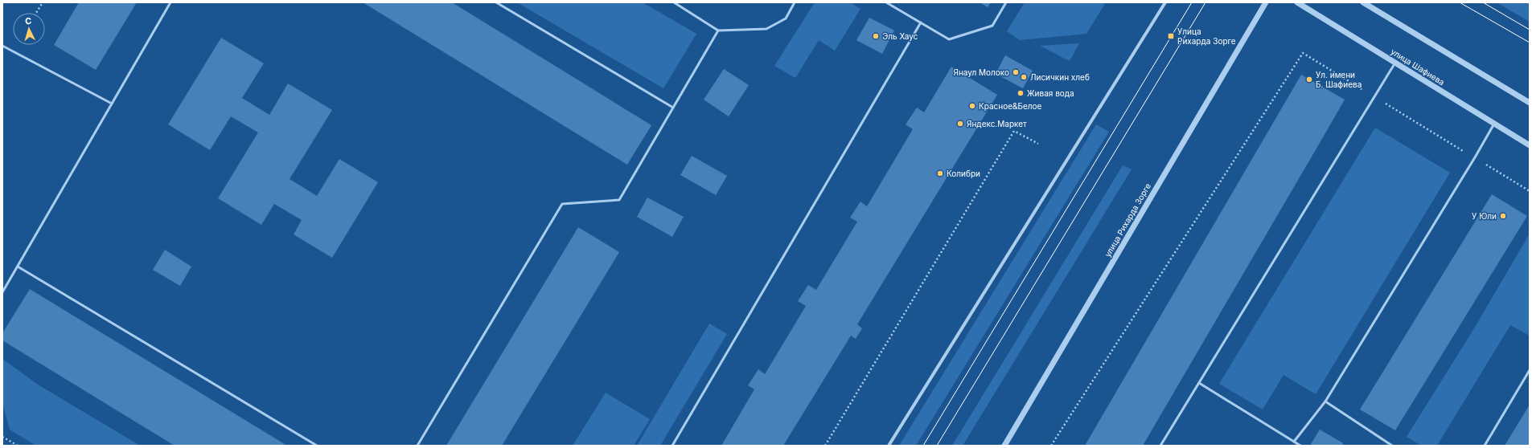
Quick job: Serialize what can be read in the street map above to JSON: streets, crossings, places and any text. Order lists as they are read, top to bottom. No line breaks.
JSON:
{"streets":{"street":["улица Шафиева","улица Рихарда Зорге"]},"places":{"other":["Эль Хаус","Янаул Молоко","Лисичкин хлеб","Ул. имени Б. Шафиева","Живая вода","Красное&Белое","Яндекс.Маркет","Колибри","У Юли"],"transit":["Улица Рихарда Зорге"]},"north":"top"}
